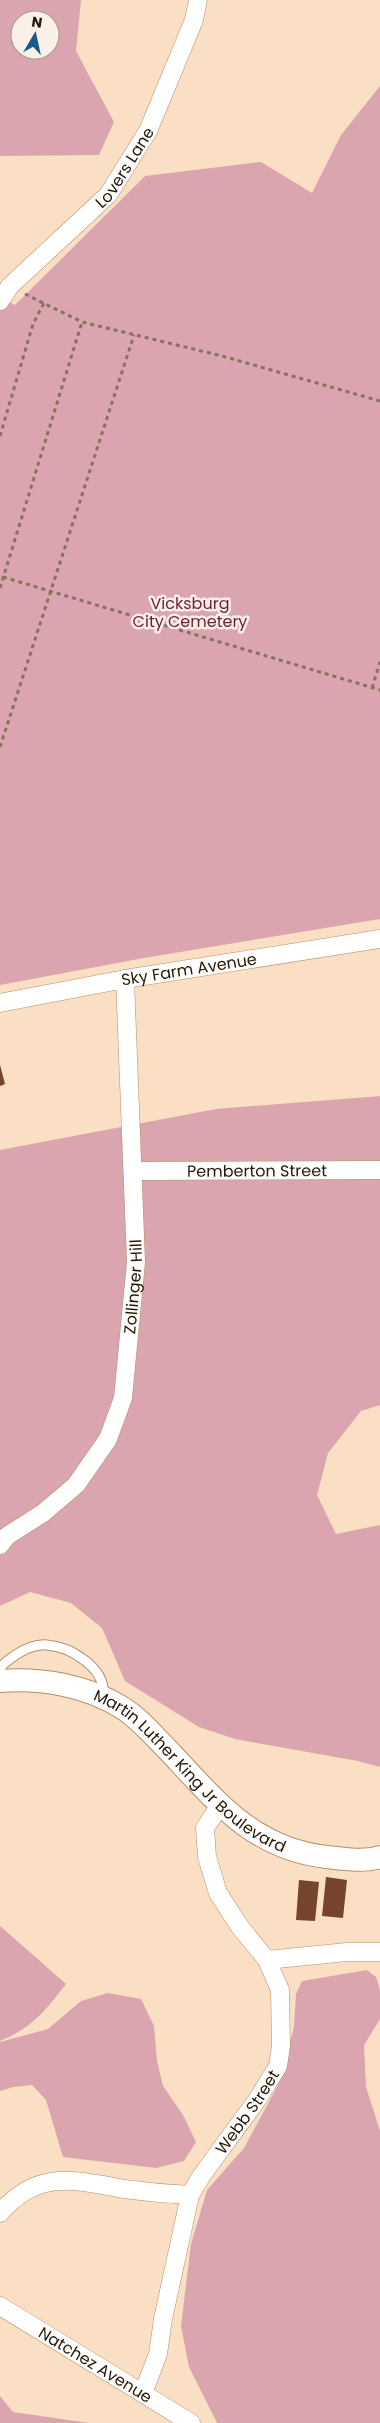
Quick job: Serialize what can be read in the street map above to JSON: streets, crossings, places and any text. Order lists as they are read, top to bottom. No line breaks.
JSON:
{"streets":{"street":["Lovers Lane","Sky Farm Avenue","Pemberton Street","Zollinger Hill","Martin Luther King Jr Boulevard","Webb Street","Natchez Avenue"]},"crossings":[["Sky Farm Avenue","Zollinger Hill"],["Pemberton Street","Zollinger Hill"],["Martin Luther King Jr Boulevard","Webb Street"],["Webb Street","Natchez Avenue"]],"parks":["Vicksburg City Cemetery"],"north":"top"}
